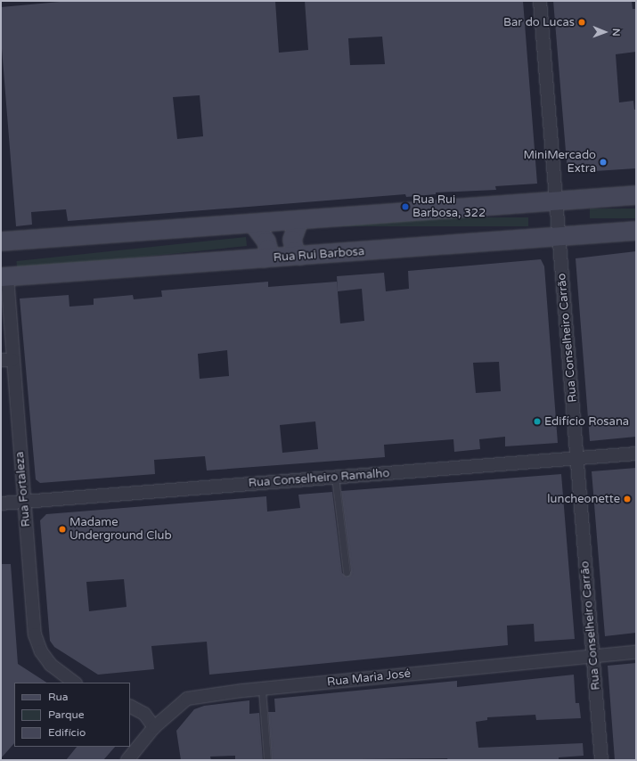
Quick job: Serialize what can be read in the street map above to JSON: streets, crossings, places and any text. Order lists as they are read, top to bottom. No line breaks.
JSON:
{"streets":{"main road":["Rua Rui Barbosa"],"street":["Rua Conselheiro Carrão","Rua Conselheiro Ramalho","Rua Fortaleza","Rua Maria José"]},"crossings":[["Rua Rui Barbosa","Rua Conselheiro Carrão"],["Rua Rui Barbosa","Rua Fortaleza"],["Rua Conselheiro Carrão","Rua Conselheiro Ramalho"],["Rua Conselheiro Carrão","Rua Maria José"],["Rua Conselheiro Ramalho","Rua Fortaleza"]],"places":["Bar do Lucas","MiniMercado Extra","Rua Rui Barbosa, 322","Edifício Rosana","luncheonette","Madame Underground Club"],"legend":["Rua","Parque","Edifício"],"north":"right"}
